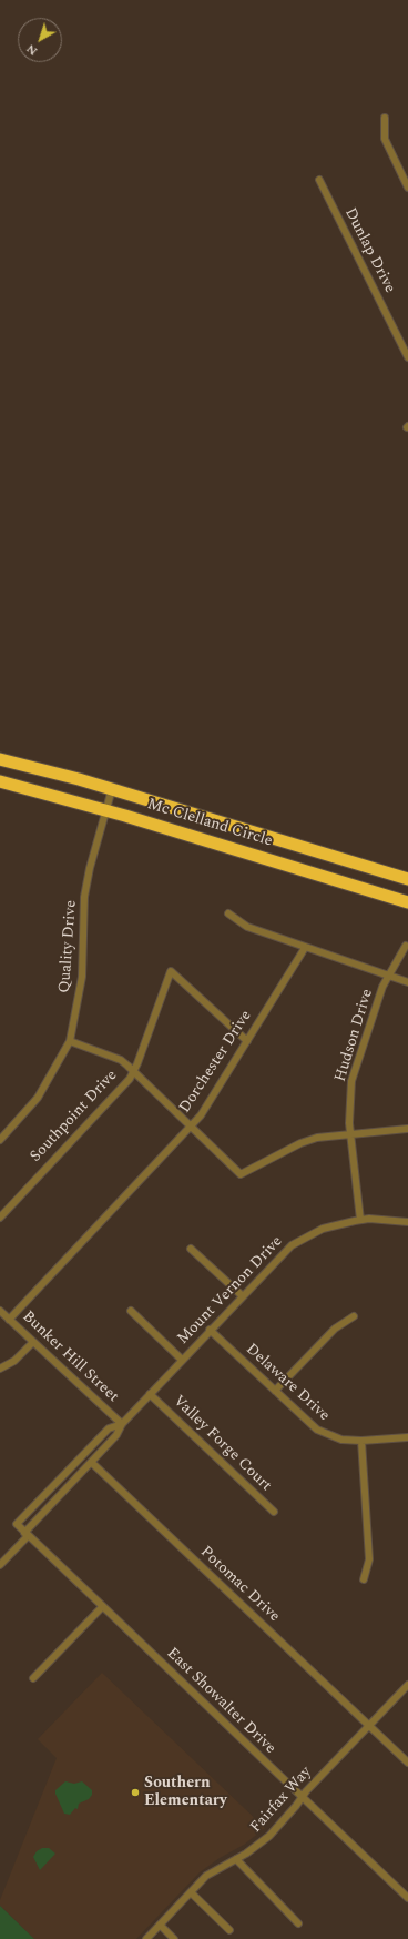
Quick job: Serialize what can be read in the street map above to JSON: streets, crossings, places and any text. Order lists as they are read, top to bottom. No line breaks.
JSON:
{"streets":{"highway":["Mc Clelland Circle"],"street":["Dunlap Drive","Quality Drive","Hudson Drive","Dorchester Drive","Southpoint Drive","Mount Vernon Drive","Bunker Hill Street","Delaware Drive","Valley Forge Court","Potomac Drive","East Showalter Drive","Fairfax Way"]},"crossings":[["Mc Clelland Circle","Quality Drive"],["Hudson Drive","Mount Vernon Drive"],["Dorchester Drive","Southpoint Drive"],["Dorchester Drive","Bunker Hill Street"],["Mount Vernon Drive","Bunker Hill Street"],["Mount Vernon Drive","Delaware Drive"],["Mount Vernon Drive","Valley Forge Court"],["Mount Vernon Drive","Potomac Drive"],["Mount Vernon Drive","East Showalter Drive"],["Potomac Drive","Fairfax Way"],["East Showalter Drive","Fairfax Way"]],"places":["Southern Elementary"],"north":"bottom left"}
